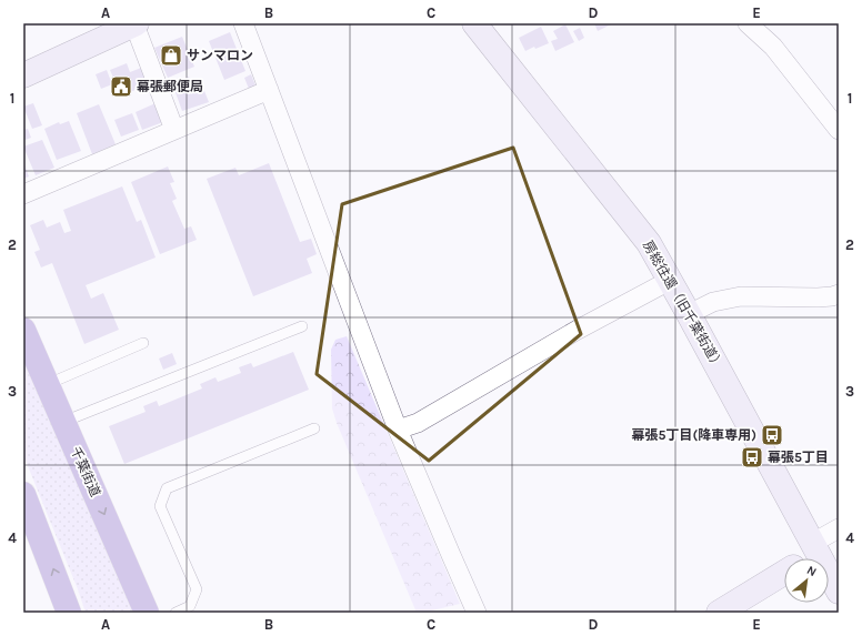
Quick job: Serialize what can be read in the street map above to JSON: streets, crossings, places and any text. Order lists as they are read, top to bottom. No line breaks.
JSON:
{"streets":{"highway":["千葉街道"],"street":["房総往還（旧千葉街道）"]},"places":{"shop":["サンマロン"],"public building":["幕張郵便局"],"bus stop":["幕張5丁目(降車専用)","幕張5丁目"]},"north":"top right","grid":{"columns":["A","B","C","D","E"],"rows":["1","2","3","4"]}}
